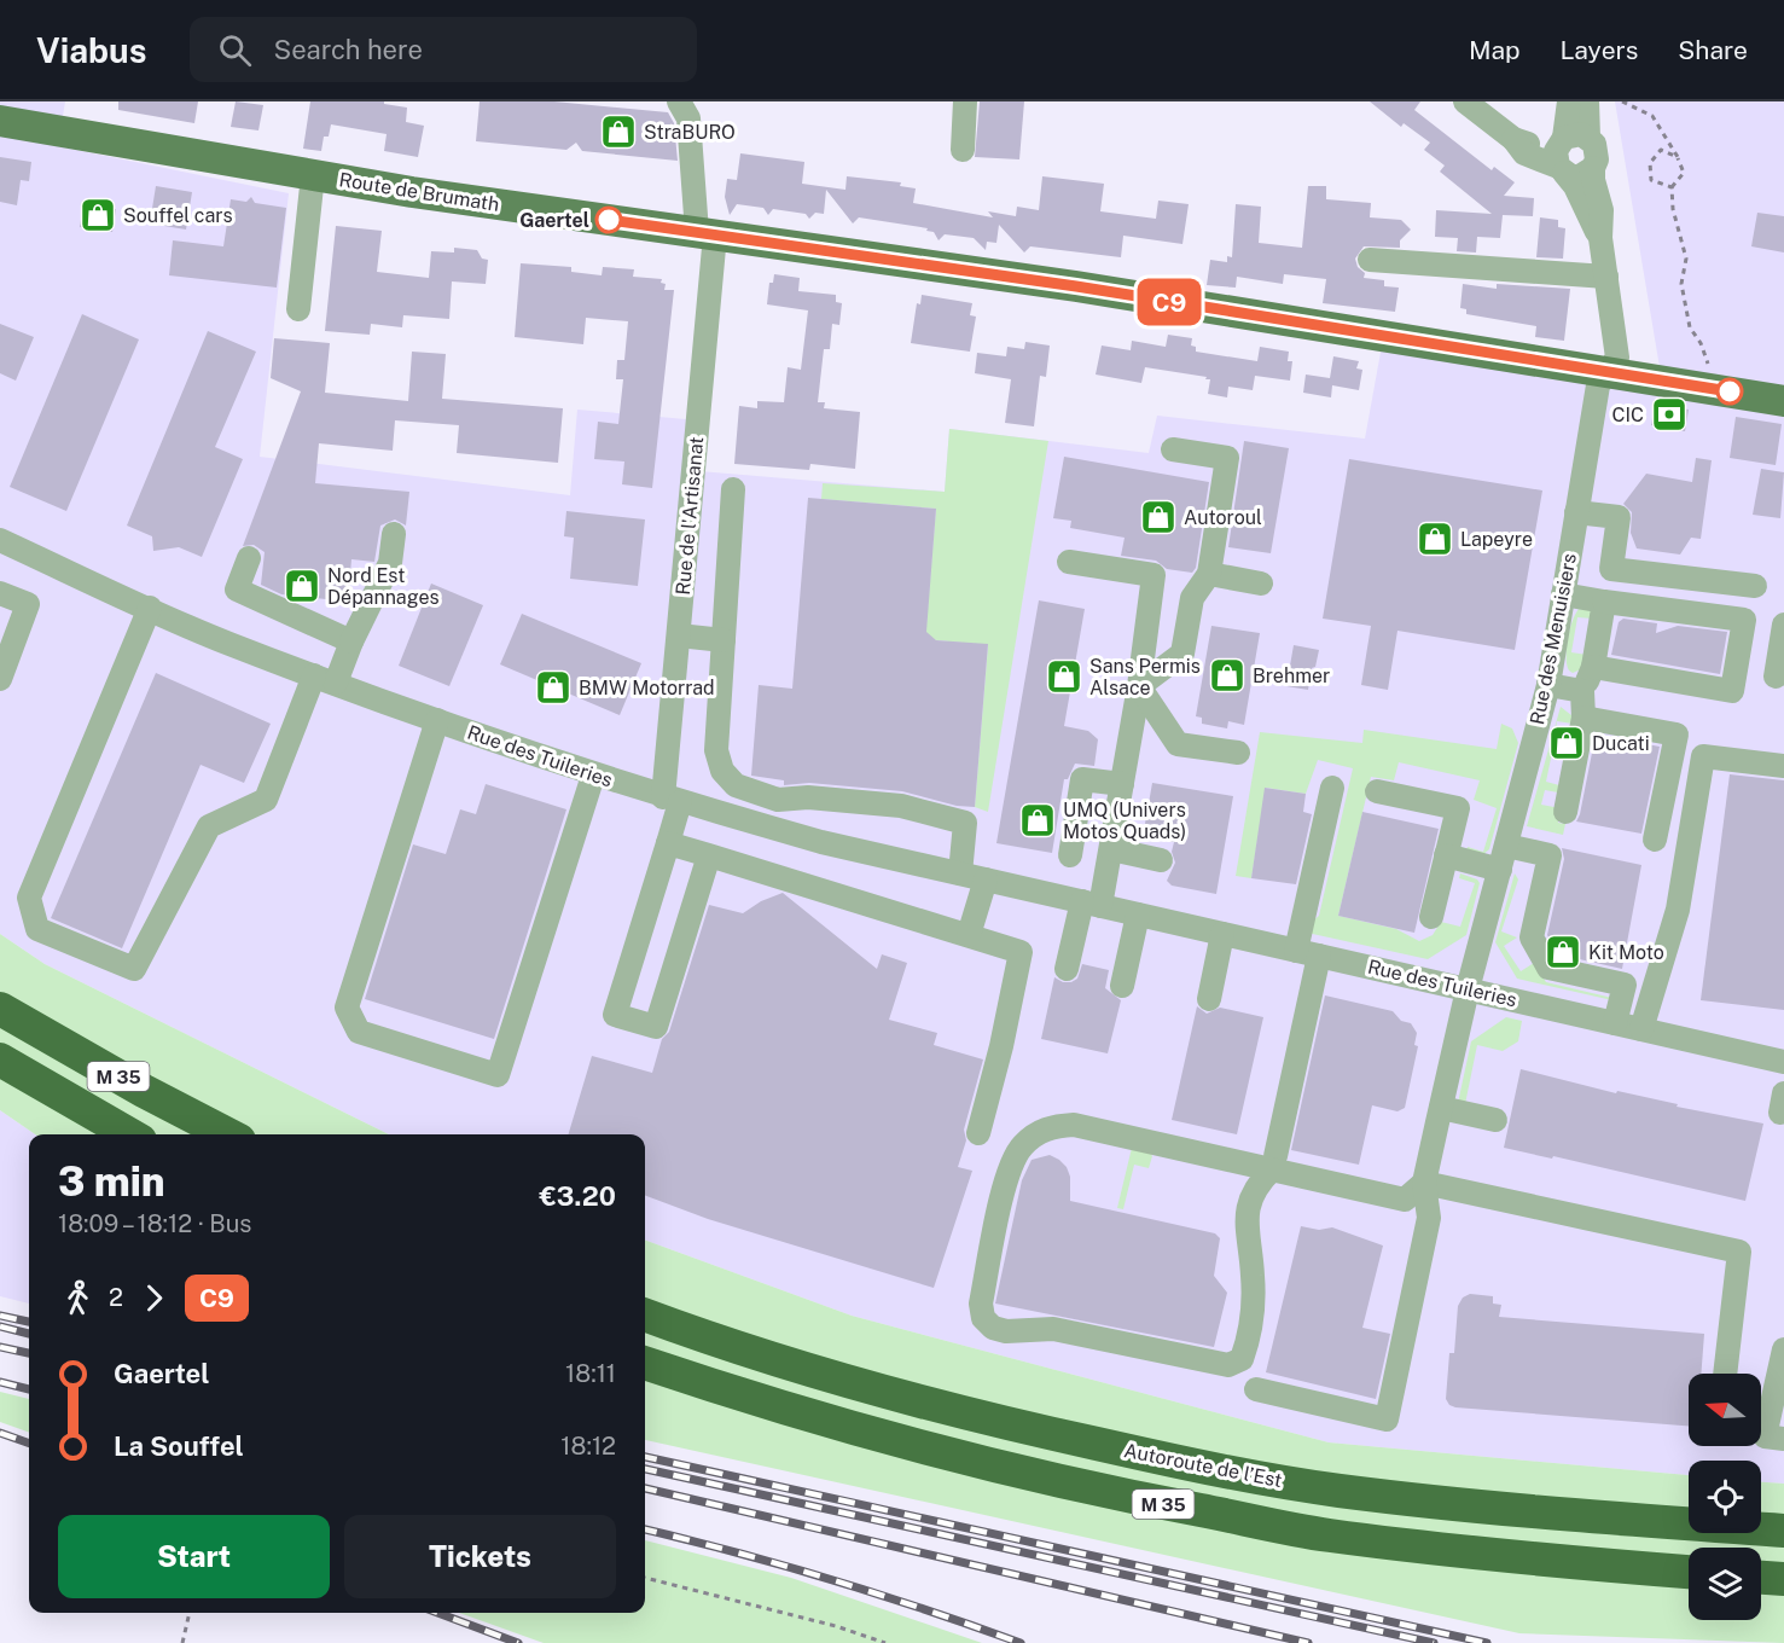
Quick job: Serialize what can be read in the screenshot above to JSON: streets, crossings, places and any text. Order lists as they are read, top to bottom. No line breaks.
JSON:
{"streets":{"highway":["M 35","Autoroute de l’Est"],"main road":["Route de Brumath"],"street":["Rue de l'Artisanat","Rue des Menuisiers","Rue des Tuileries"]},"crossings":[["Route de Brumath","Rue de l'Artisanat"],["Route de Brumath","Rue des Menuisiers"],["Rue de l'Artisanat","Rue des Tuileries"],["Rue des Menuisiers","Rue des Tuileries"]],"places":{"shop":["StraBURO","Souffel cars","Autoroul","Lapeyre","Nord Est Dépannages","Brehmer","Sans Permis Alsace","BMW Motorrad","Ducati","UMQ (Univers Motos Quads)","Kit Moto"],"other":["Gaertel"],"bank":["CIC"]},"lines":["bus line C9"],"north":"left","page":{"header":"Viabus","search":"Search here","nav":["Map","Layers","Share"],"on_map":"C9","heading":["3 min","18:09 – 18:12 · Bus","€3.20"],"legs":["2","C9"],"list":[{"name":"Gaertel","value":"18:11"},{"name":"La Souffel","value":"18:12"}],"buttons":["Start","Tickets"]}}
